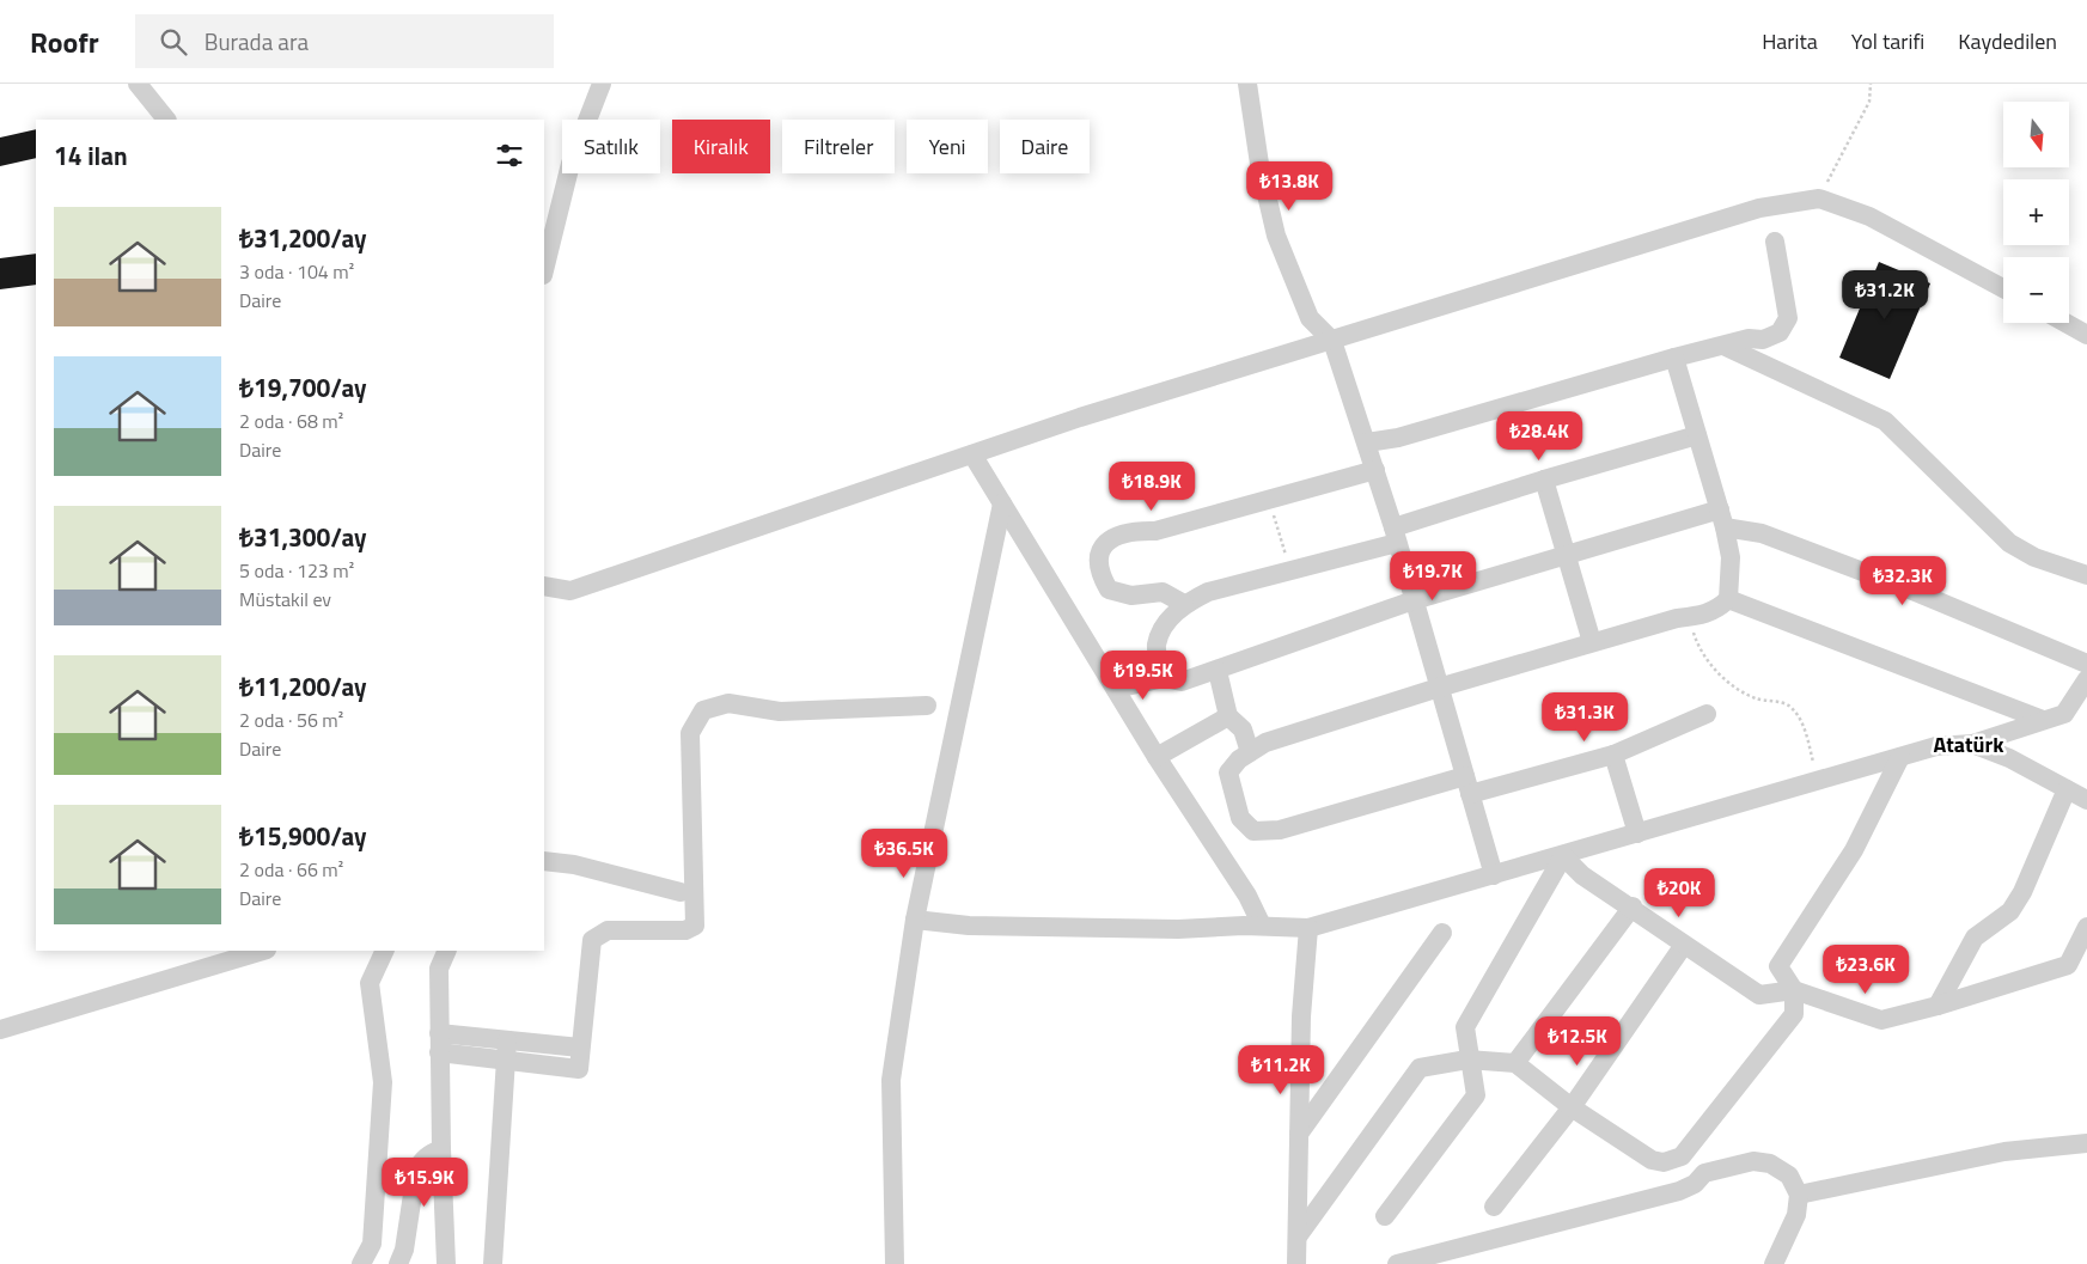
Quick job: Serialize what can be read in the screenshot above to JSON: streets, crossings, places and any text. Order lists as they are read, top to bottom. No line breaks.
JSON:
{"districts":["Atatürk"],"north":"bottom","page":{"header":"Roofr","search":"Burada ara","nav":["Harita","Yol tarifi","Kaydedilen"],"map_buttons":["+","−"],"chip":["Satılık","Kiralık","Filtreler","Yeni","Daire"],"heading":"14 ilan","price":["₺13.8K","₺31.2K","₺28.4K","₺18.9K","₺19.7K","₺32.3K","₺19.5K","₺31.3K","₺36.5K","₺20K","₺23.6K","₺12.5K","₺11.2K","₺15.9K"],"list":[{"name":"₺31,200/ay","note":"3 oda · 104 m² · Daire"},{"name":"₺19,700/ay","note":"2 oda · 68 m² · Daire"},{"name":"₺31,300/ay","note":"5 oda · 123 m² · Müstakil ev"},{"name":"₺11,200/ay","note":"2 oda · 56 m² · Daire"},{"name":"₺15,900/ay","note":"2 oda · 66 m² · Daire"}]}}
